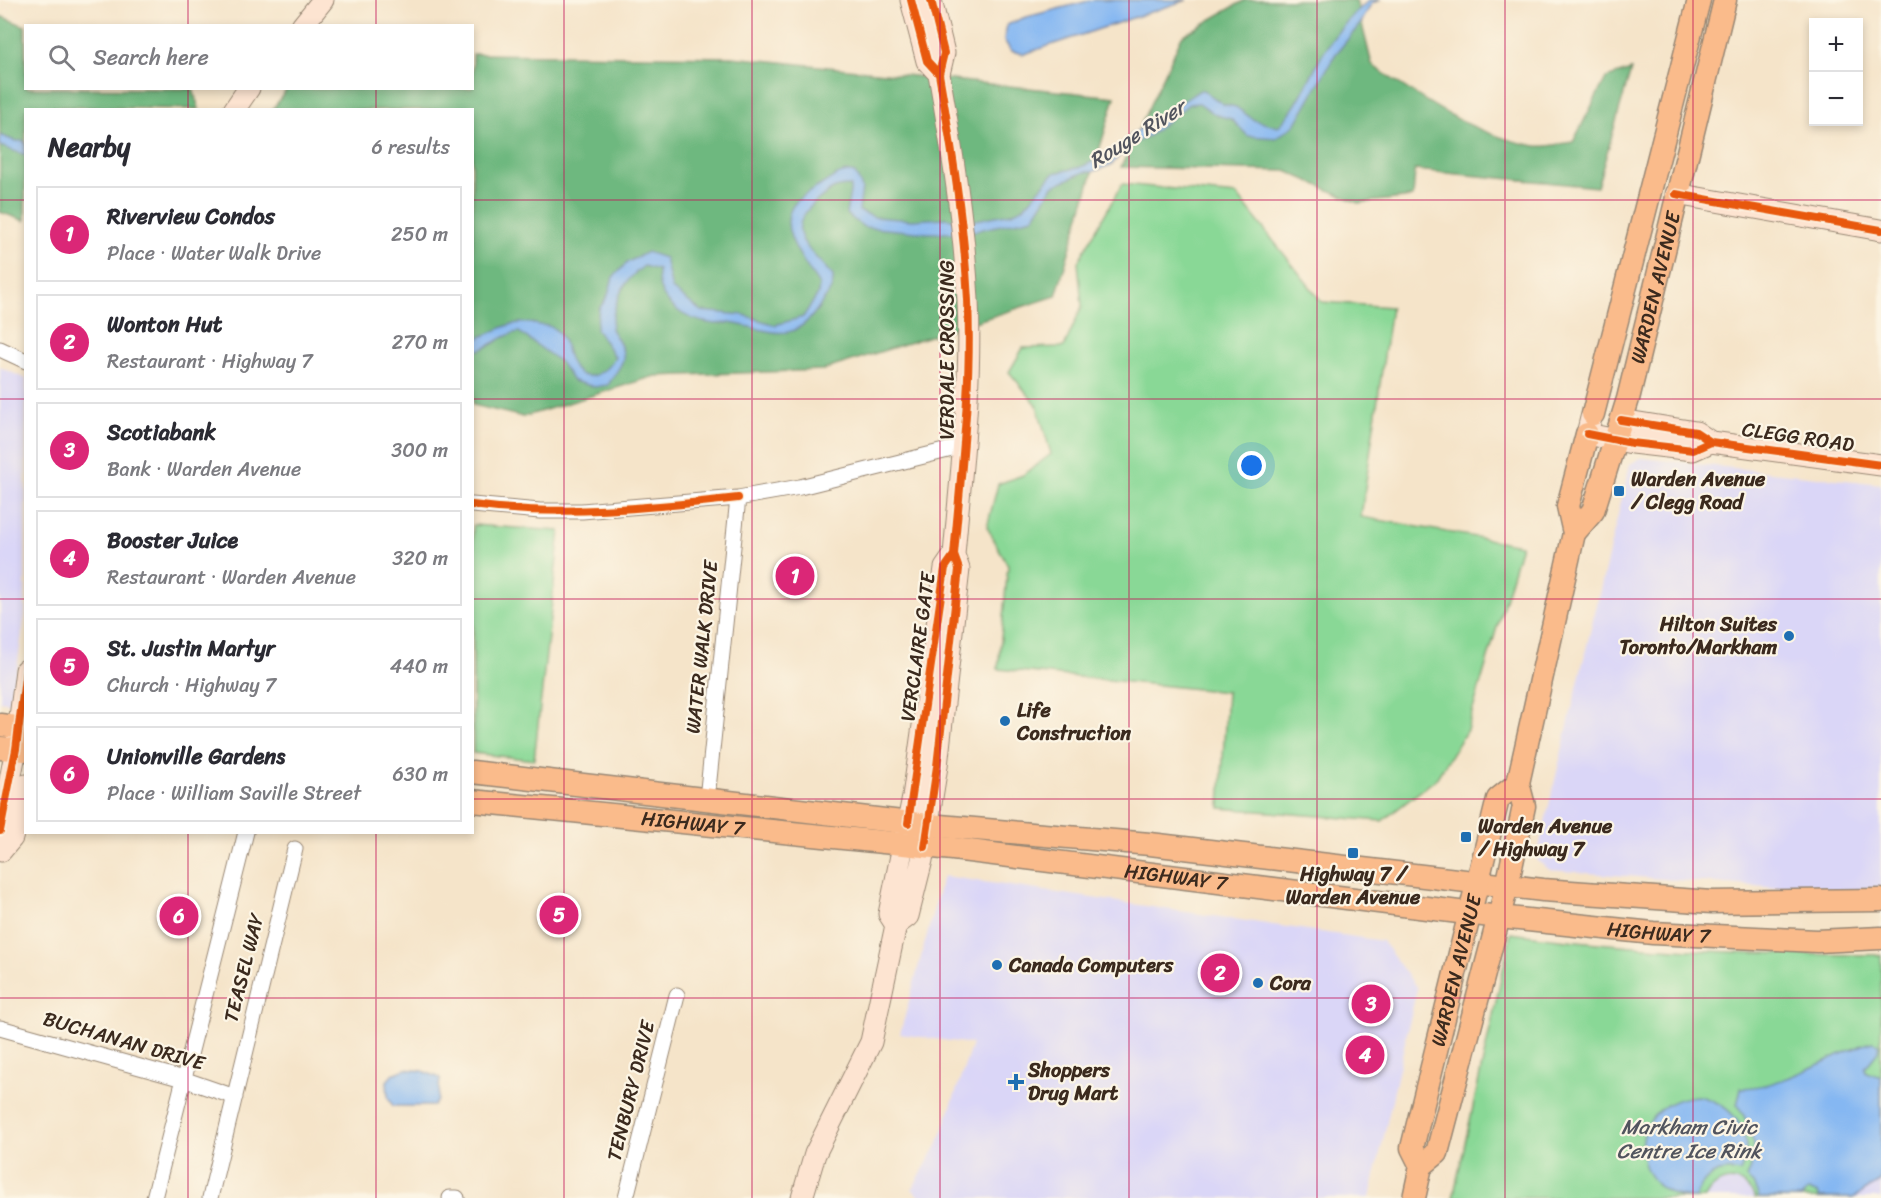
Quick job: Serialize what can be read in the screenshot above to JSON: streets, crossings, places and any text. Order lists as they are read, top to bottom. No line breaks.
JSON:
{"streets":{"main road":["WARDEN AVENUE","VERDALE CROSSING","CLEGG ROAD","VERCLAIRE GATE","HIGHWAY 7"],"street":["WATER WALK DRIVE","TEASEL WAY","BUCHANAN DRIVE","TENBURY DRIVE"]},"crossings":[["WARDEN AVENUE","CLEGG ROAD"],["WARDEN AVENUE","HIGHWAY 7"],["VERDALE CROSSING","VERCLAIRE GATE"],["WATER WALK DRIVE","HIGHWAY 7"],["VERCLAIRE GATE","HIGHWAY 7"],["TEASEL WAY","BUCHANAN DRIVE"]],"water":["Rouge River","Markham Civic Centre Ice Rink"],"places":{"transit":["Warden Avenue / Clegg Road","Warden Avenue / Highway 7","Highway 7 / Warden Avenue"],"other":["Hilton Suites Toronto/Markham","Life Construction","Canada Computers","Cora"],"health":["Shoppers Drug Mart"]},"page":{"map_buttons":["+","−"],"search":"Search here","heading":["Nearby","6 results"],"list":[{"mark":"1","name":"Riverview Condos","note":"Place · Water Walk Drive","value":"250 m"},{"mark":"2","name":"Wonton Hut","note":"Restaurant · Highway 7","value":"270 m"},{"mark":"3","name":"Scotiabank","note":"Bank · Warden Avenue","value":"300 m"},{"mark":"4","name":"Booster Juice","note":"Restaurant · Warden Avenue","value":"320 m"},{"mark":"5","name":"St. Justin Martyr","note":"Church · Highway 7","value":"440 m"},{"mark":"6","name":"Unionville Gardens","note":"Place · William Saville Street","value":"630 m"}],"pins":["1","5","6","2","3","4"]}}
